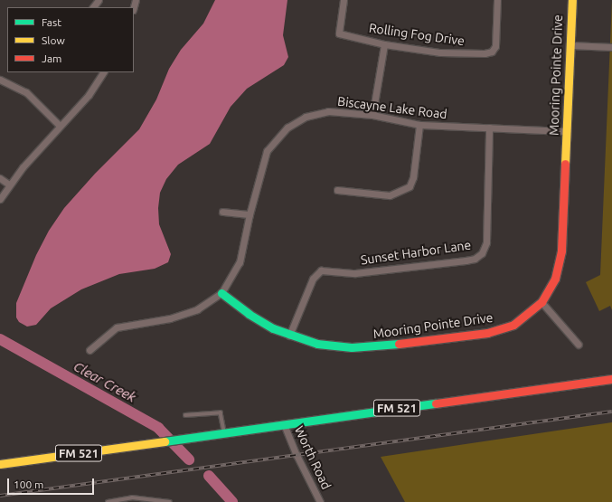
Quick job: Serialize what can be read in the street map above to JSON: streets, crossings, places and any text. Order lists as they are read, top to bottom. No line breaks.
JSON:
{"streets":{"street":["Rolling Fog Drive","Mooring Pointe Drive","Biscayne Lake Road","Sunset Harbor Lane","FM 521","Worth Road"]},"crossings":[["Mooring Pointe Drive","Biscayne Lake Road"],["Mooring Pointe Drive","Sunset Harbor Lane"],["Biscayne Lake Road","Sunset Harbor Lane"],["FM 521","Worth Road"]],"water":["Clear Creek"],"legend":["Fast","Slow","Jam"],"scale_bar":"100 m"}
